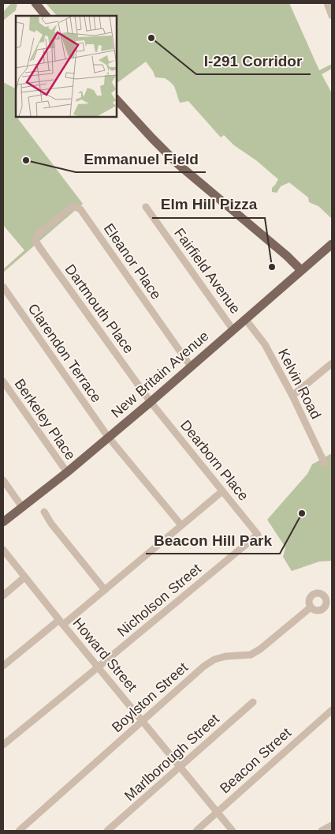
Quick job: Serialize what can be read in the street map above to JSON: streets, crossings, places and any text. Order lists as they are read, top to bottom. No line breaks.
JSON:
{"streets":{"main road":["New Britain Avenue"],"street":["Eleanor Place","Fairfield Avenue","Dartmouth Place","Clarendon Terrace","Kelvin Road","Berkeley Place","Dearborn Place","Nicholson Street","Howard Street","Boylston Street","Marlborough Street","Beacon Street"]},"crossings":[["Eleanor Place","Dartmouth Place"],["Eleanor Place","New Britain Avenue"],["Fairfield Avenue","New Britain Avenue"],["Dartmouth Place","New Britain Avenue"],["Dartmouth Place","Dearborn Place"],["Clarendon Terrace","New Britain Avenue"],["New Britain Avenue","Kelvin Road"],["New Britain Avenue","Berkeley Place"],["New Britain Avenue","Dearborn Place"],["Dearborn Place","Nicholson Street"],["Nicholson Street","Howard Street"],["Howard Street","Boylston Street"],["Howard Street","Marlborough Street"],["Howard Street","Beacon Street"]],"places":["I-291 Corridor","Emmanuel Field","Elm Hill Pizza","Beacon Hill Park"]}
